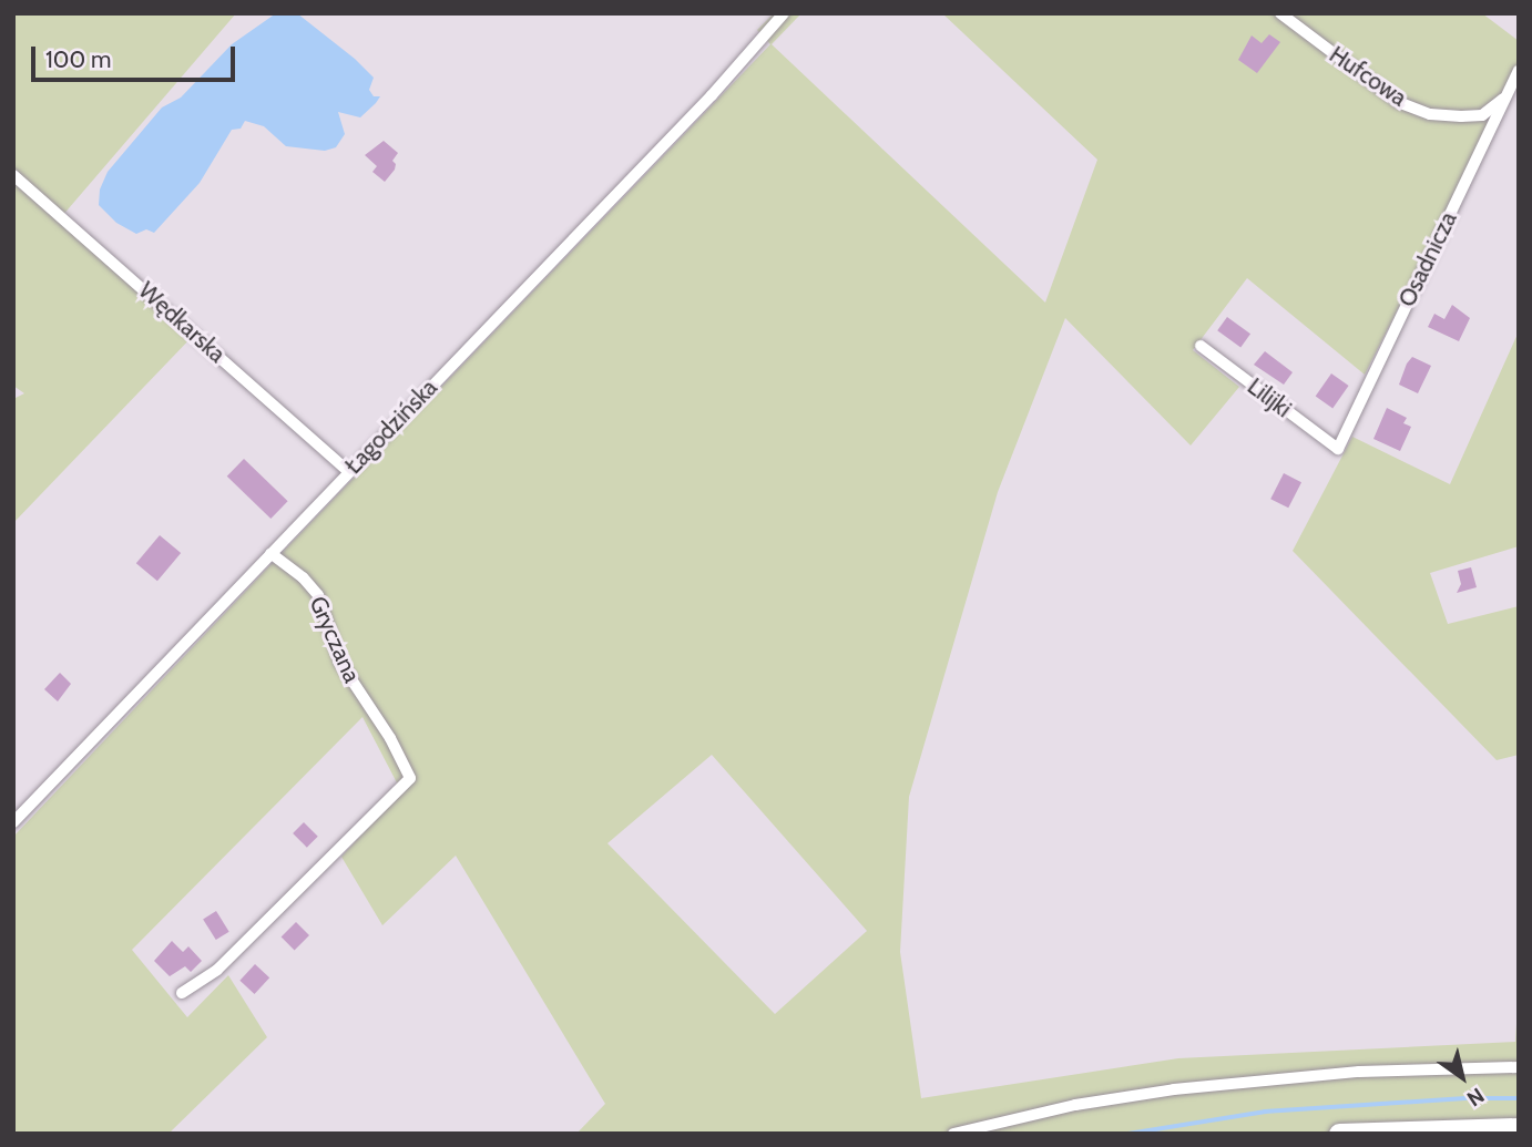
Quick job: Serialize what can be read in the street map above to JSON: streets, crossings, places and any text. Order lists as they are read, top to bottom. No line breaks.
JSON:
{"streets":{"street":["Hufcowa","Osadnicza","Wędkarska","Lilijki","Łagodzińska","Gryczana"]},"crossings":[["Hufcowa","Osadnicza"],["Osadnicza","Lilijki"],["Wędkarska","Łagodzińska"],["Łagodzińska","Gryczana"]],"scale_bar":"100 m","north":"bottom right"}
